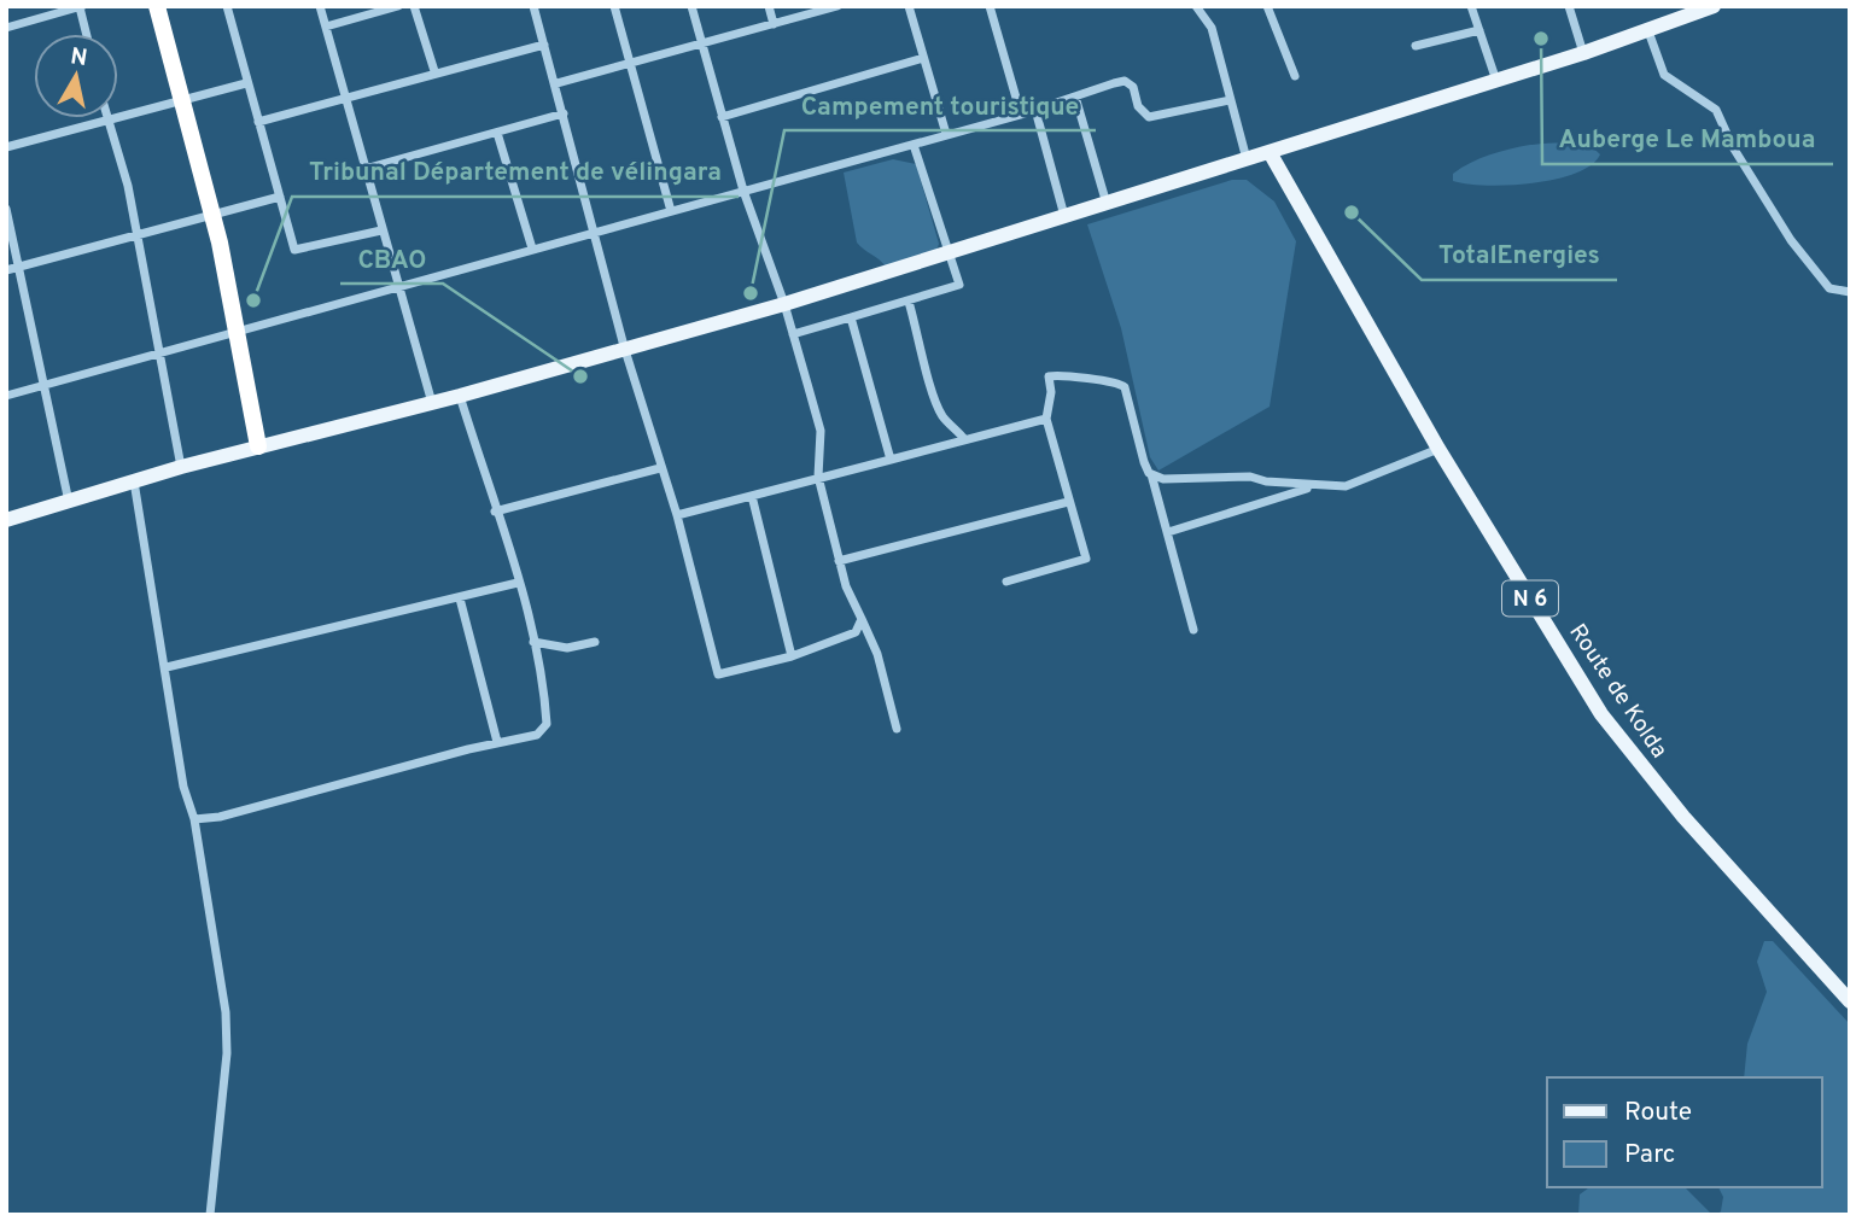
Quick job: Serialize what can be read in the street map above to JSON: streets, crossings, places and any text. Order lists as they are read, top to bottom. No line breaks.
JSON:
{"streets":{"main road":["N 6","Route de Kolda"]},"places":["Auberge Le Mamboua","TotalEnergies","Campement touristique","Tribunal Département de vélingara","CBAO"],"legend":["Route","Parc"],"north":"top"}
